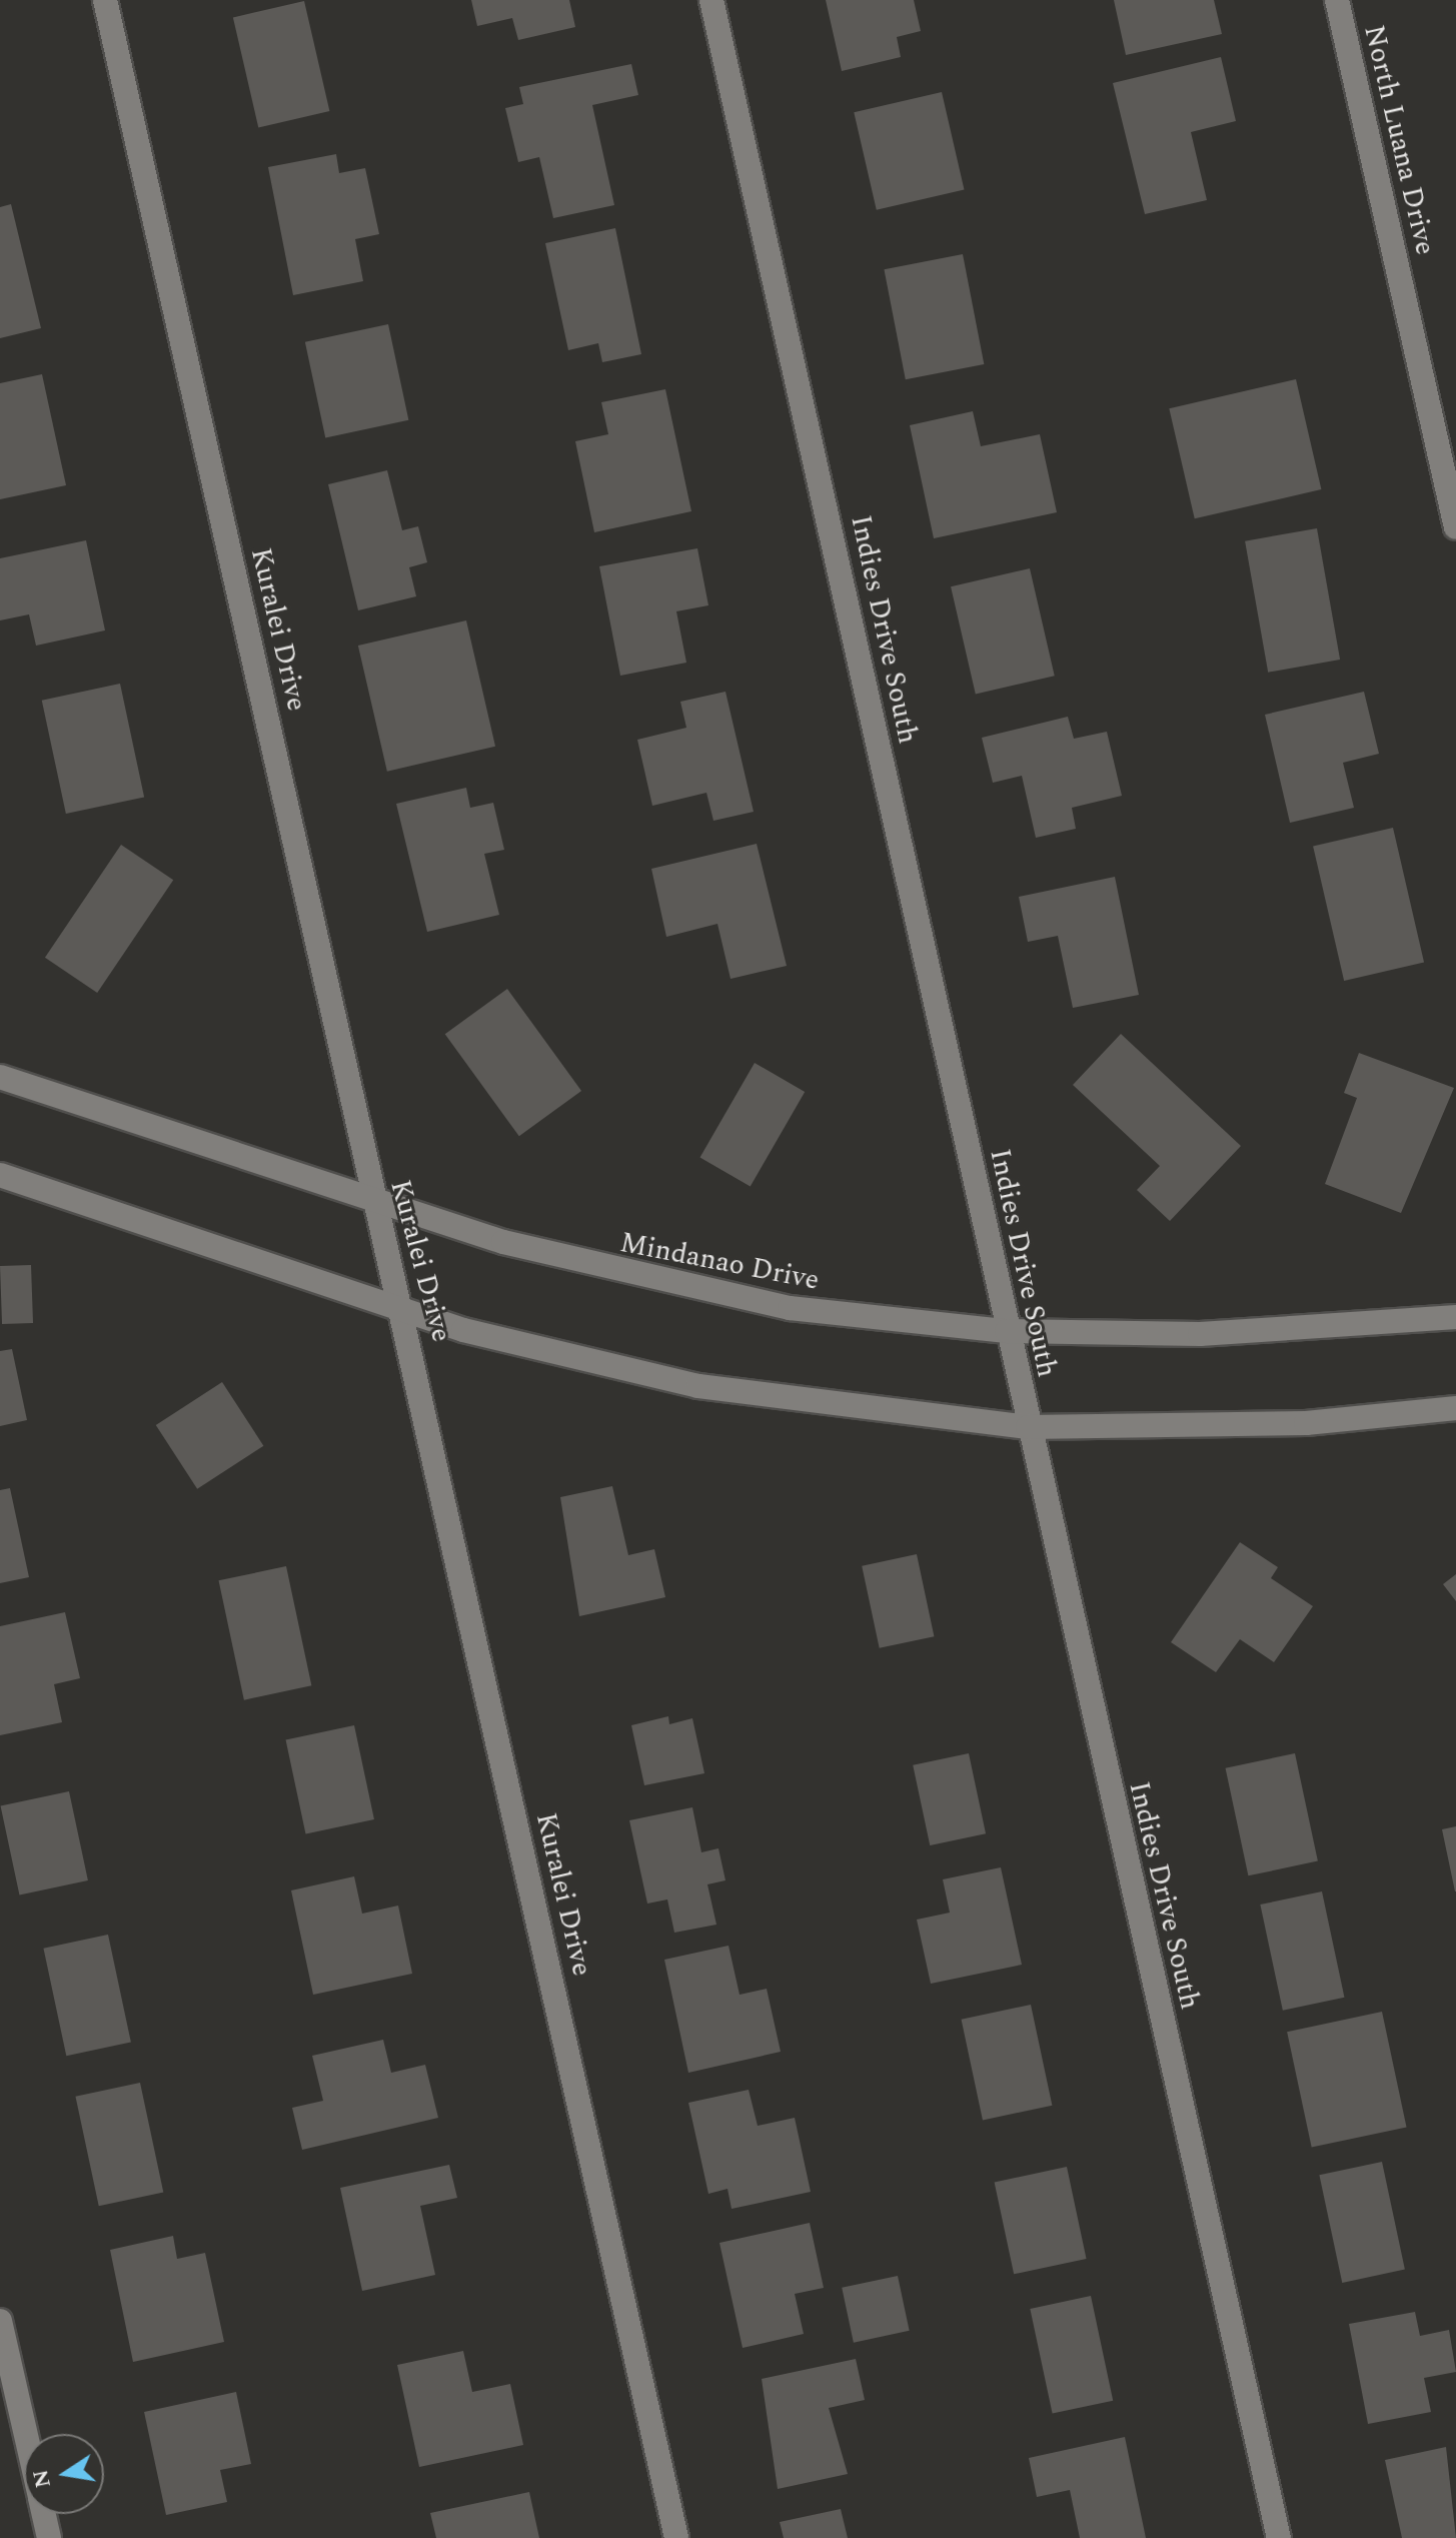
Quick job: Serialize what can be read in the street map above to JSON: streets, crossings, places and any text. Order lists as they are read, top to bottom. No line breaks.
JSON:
{"streets":{"street":["North Luana Drive","Kuralei Drive","Indies Drive South","Mindanao Drive"]},"crossings":[["Kuralei Drive","Mindanao Drive"],["Indies Drive South","Mindanao Drive"]],"north":"left"}
